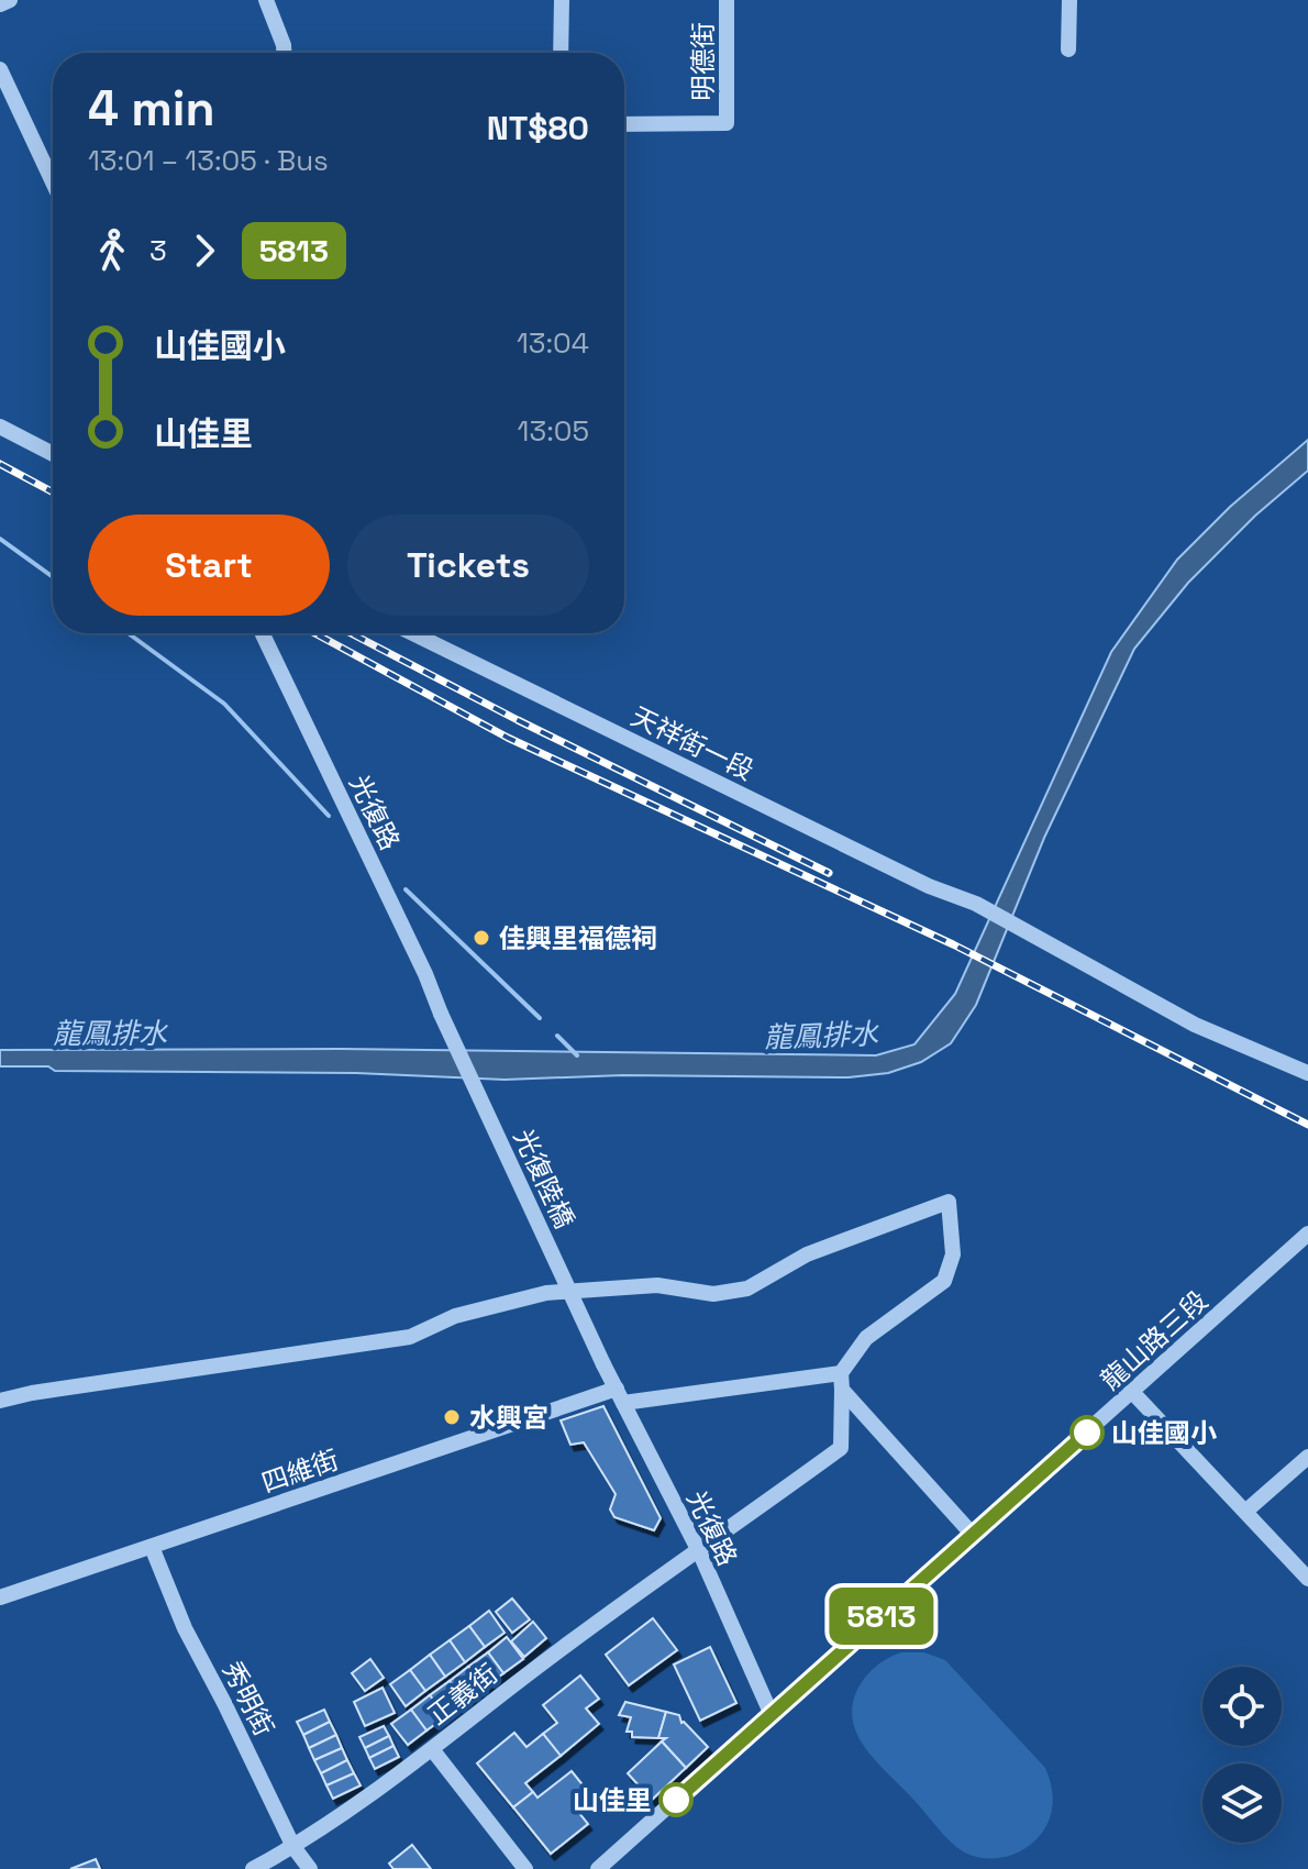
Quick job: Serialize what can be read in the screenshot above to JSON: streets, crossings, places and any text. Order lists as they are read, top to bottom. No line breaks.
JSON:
{"streets":{"street":["明德街","天祥街一段","光復路","光復陸橋","龍山路三段","四維街","正義街","秀明街"]},"crossings":[["光復路","光復陸橋"],["光復路","龍山路三段"],["光復路","四維街"],["光復路","正義街"],["四維街","正義街"],["四維街","秀明街"],["正義街","秀明街"]],"water":["龍鳳排水"],"places":["佳興里福德祠","水興宮","山佳國小","山佳里"],"lines":["bus line 5813"],"page":{"on_map":"5813","heading":["4 min","13:01 – 13:05 · Bus","NT$80"],"legs":["3","5813"],"list":[{"name":"山佳國小","value":"13:04"},{"name":"山佳里","value":"13:05"}],"buttons":["Start","Tickets"]}}
